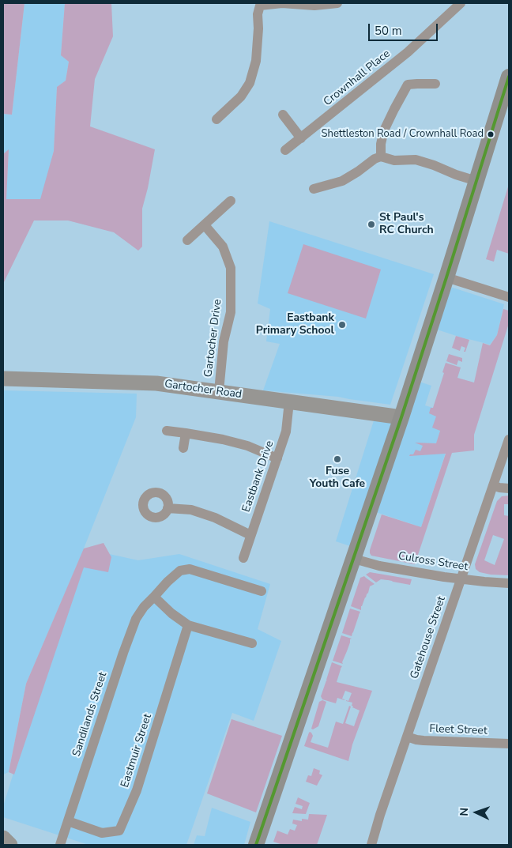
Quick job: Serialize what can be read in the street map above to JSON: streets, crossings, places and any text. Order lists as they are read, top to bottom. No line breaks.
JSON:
{"streets":{"main road":["Gartocher Road"],"street":["Crownhall Place","Gartocher Drive","Eastbank Drive","Culross Street","Gatehouse Street","Sandilands Street","Fleet Street","Eastmuir Street"]},"crossings":[["Gartocher Drive","Gartocher Road"],["Gartocher Road","Eastbank Drive"],["Culross Street","Gatehouse Street"],["Gatehouse Street","Fleet Street"],["Sandilands Street","Eastmuir Street"]],"places":["Shettleston Road / Crownhall Road","St Paul's RC Church","Eastbank Primary School","Fuse Youth Cafe"],"scale_bar":"50 m","north":"left"}
